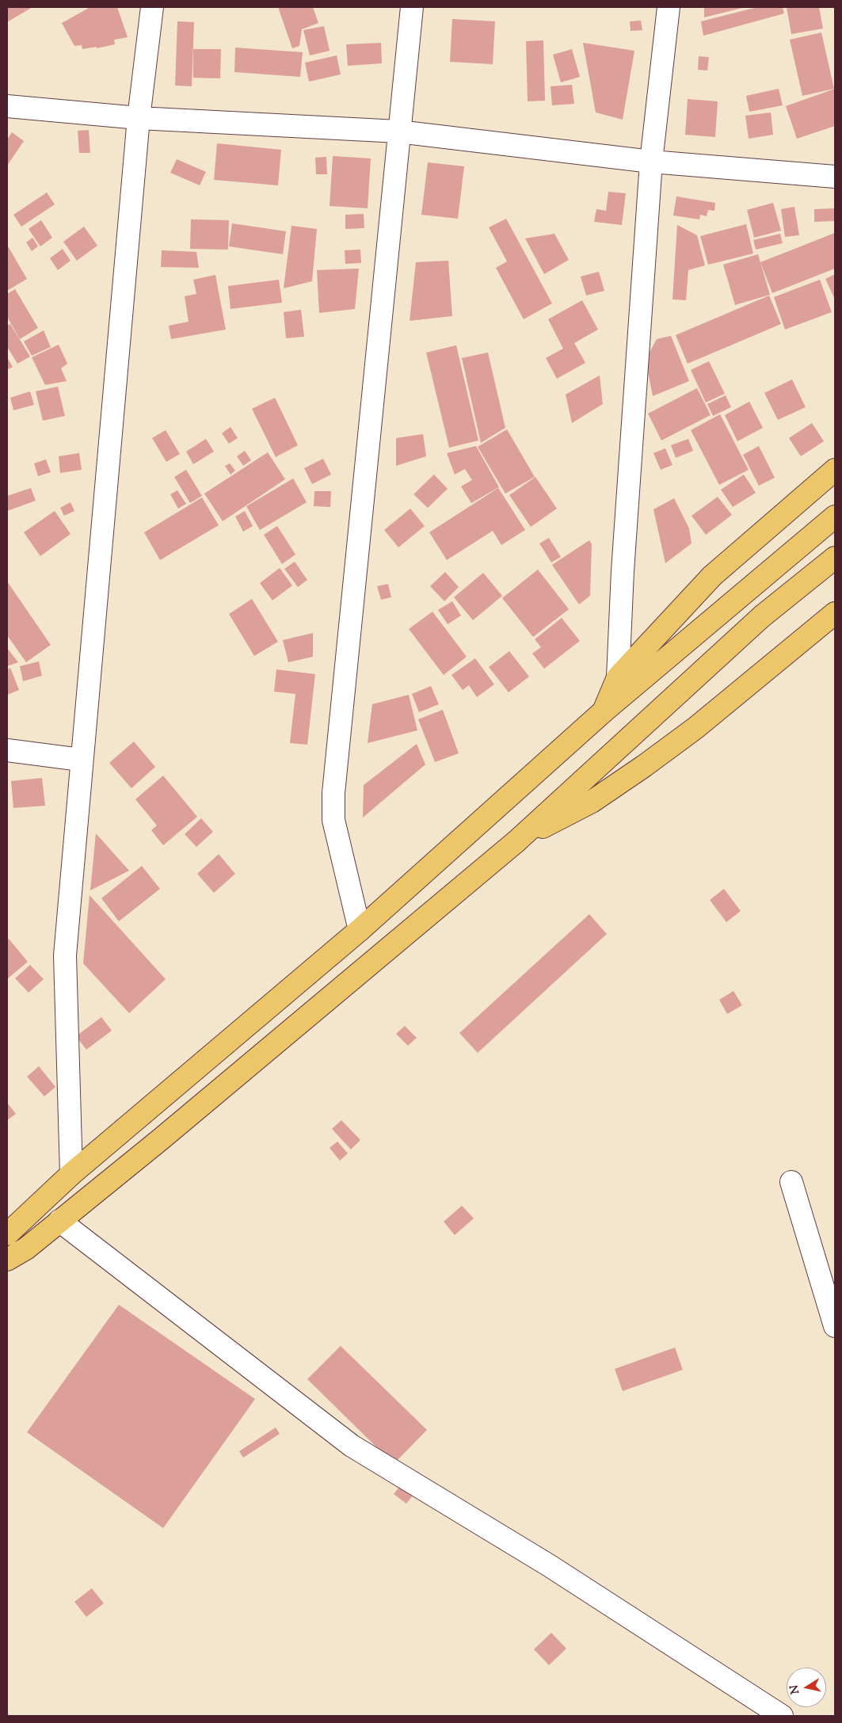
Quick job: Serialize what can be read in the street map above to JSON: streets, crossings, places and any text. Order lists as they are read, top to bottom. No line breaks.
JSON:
{"north":"left"}
